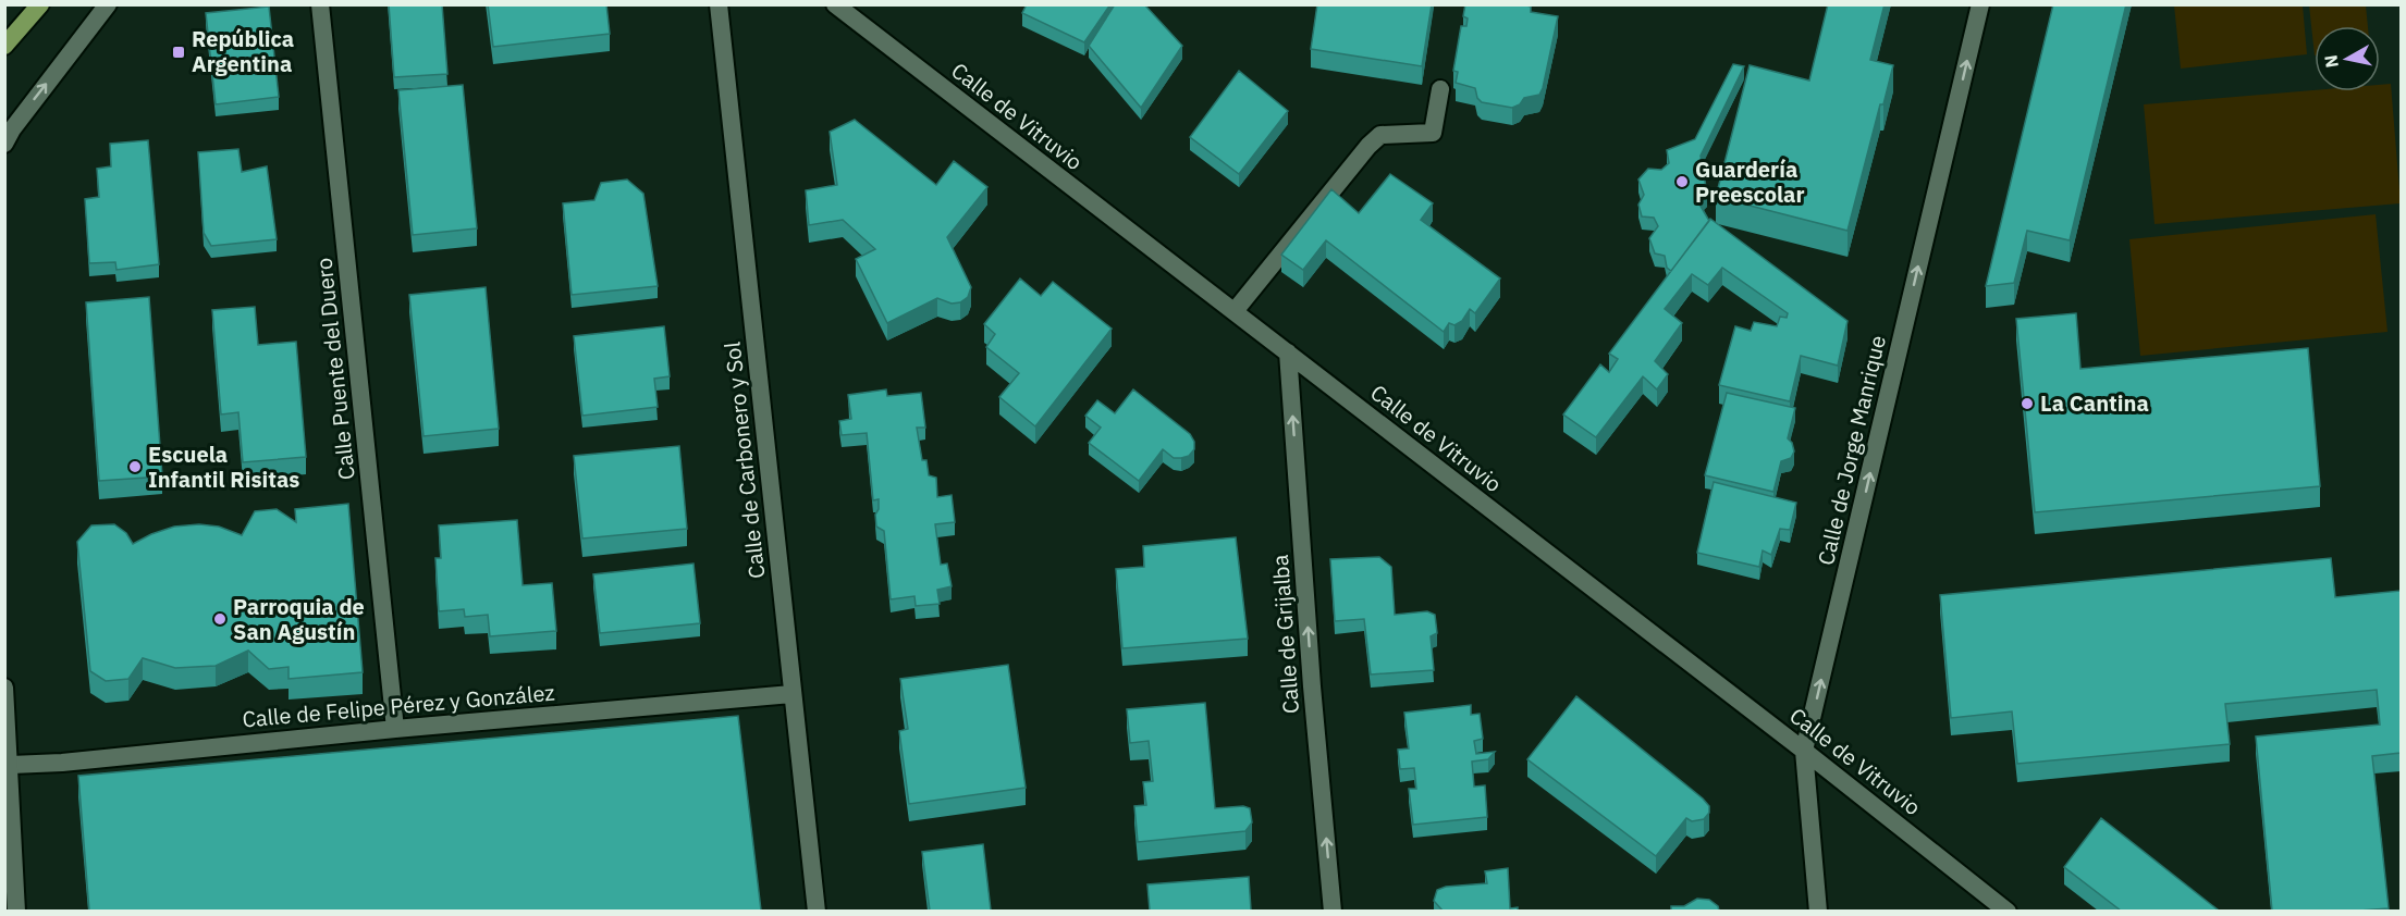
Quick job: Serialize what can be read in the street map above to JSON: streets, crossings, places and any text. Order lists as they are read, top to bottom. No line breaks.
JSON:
{"streets":{"street":["Calle de Vitruvio","Calle Puente del Duero","Calle de Jorge Manrique","Calle de Carbonero y Sol","Calle de Grijalba","Calle de Felipe Pérez y González"]},"crossings":[["Calle de Vitruvio","Calle de Jorge Manrique"],["Calle de Vitruvio","Calle de Grijalba"],["Calle Puente del Duero","Calle de Felipe Pérez y González"],["Calle de Carbonero y Sol","Calle de Felipe Pérez y González"]],"one_way":["Calle de Jorge Manrique","Calle de Grijalba"],"places":{"transit":["República Argentina"],"other":["Guardería Preescolar","La Cantina","Escuela Infantil Risitas","Parroquia de San Agustín"]},"north":"left"}
